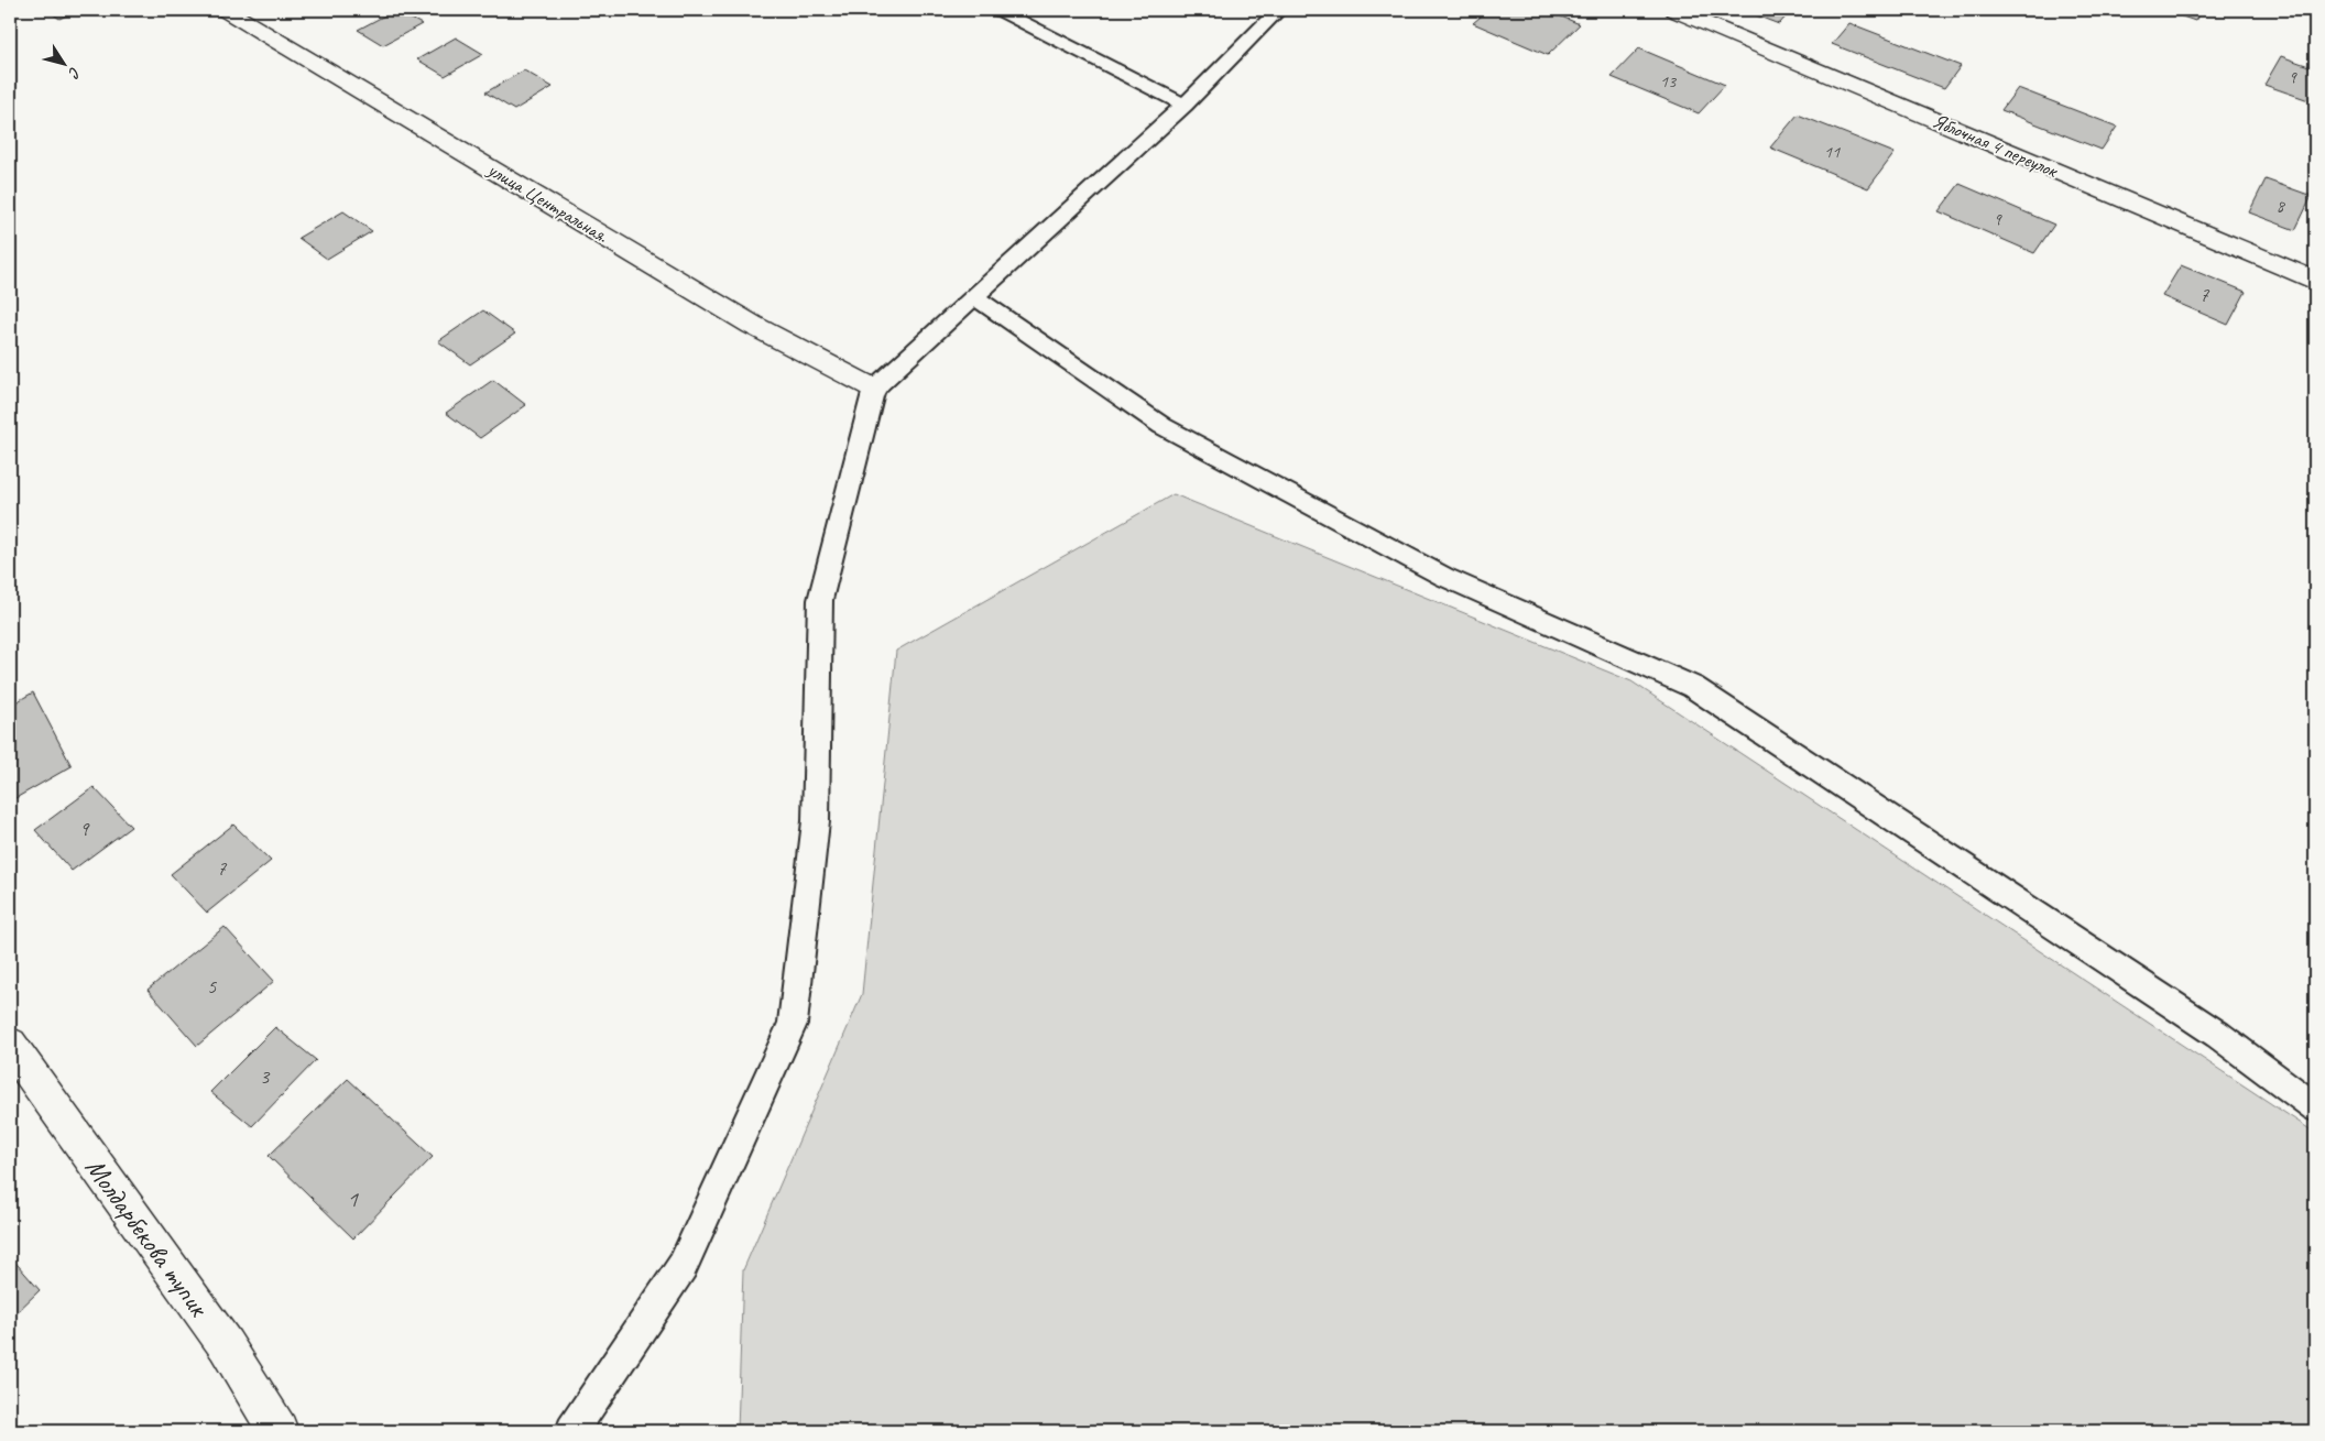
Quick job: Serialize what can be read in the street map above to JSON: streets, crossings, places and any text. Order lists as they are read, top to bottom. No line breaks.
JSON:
{"streets":{"street":["Яблочная 4 переулок","улица Центральная.","Молдарбекова тупик"]},"house_numbers":["9","13","11","8","9","7","9","7","5","3","1"],"north":"bottom right"}
